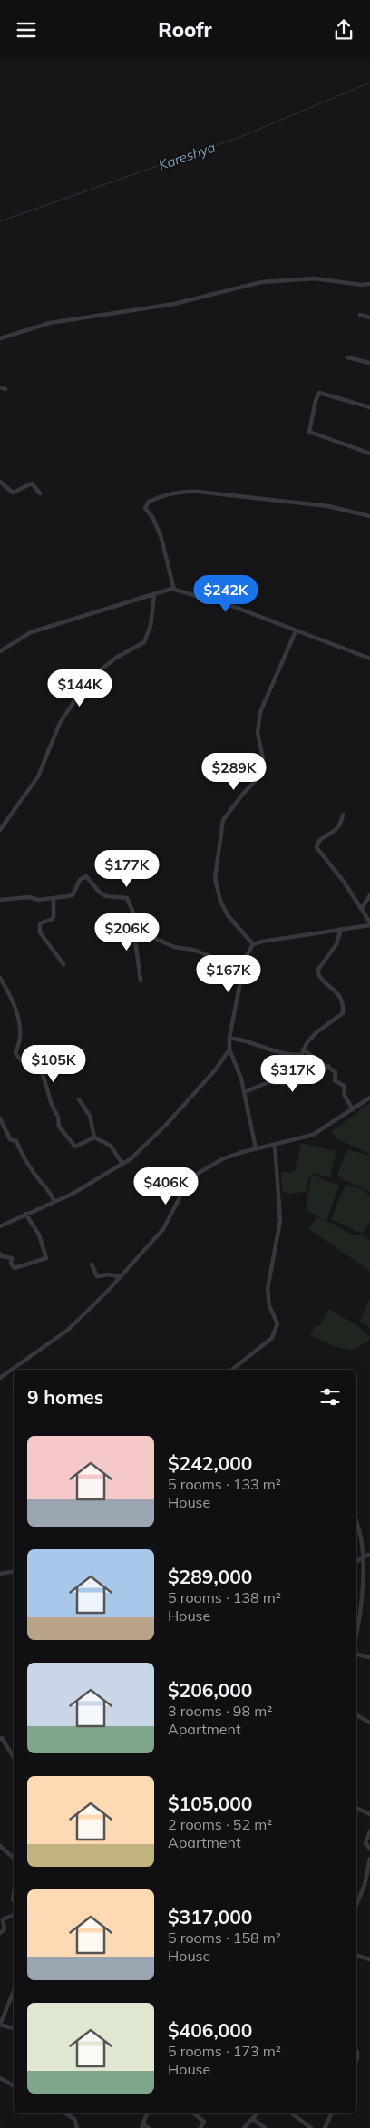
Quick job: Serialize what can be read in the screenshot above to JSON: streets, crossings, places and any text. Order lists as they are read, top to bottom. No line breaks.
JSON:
{"water":["Kareshya"],"page":{"header":"Roofr","price":["$242K","$144K","$289K","$177K","$206K","$167K","$105K","$317K","$406K"],"heading":"9 homes","list":[{"name":"$242,000","note":"5 rooms · 133 m² · House"},{"name":"$289,000","note":"5 rooms · 138 m² · House"},{"name":"$206,000","note":"3 rooms · 98 m² · Apartment"},{"name":"$105,000","note":"2 rooms · 52 m² · Apartment"},{"name":"$317,000","note":"5 rooms · 158 m² · House"},{"name":"$406,000","note":"5 rooms · 173 m² · House"}]}}
